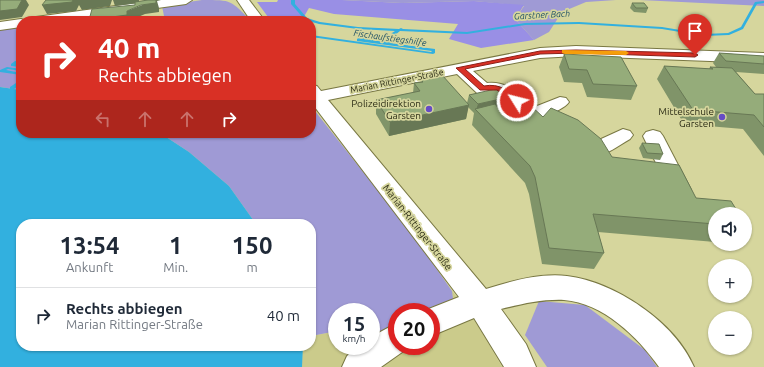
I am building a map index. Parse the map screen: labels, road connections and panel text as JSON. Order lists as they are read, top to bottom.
{
  "streets": {
    "street": ["Marian Rittinger-Straße", "Marian-Rittinger-Straße"]
  },
  "water": ["Garstner Bach", "Fischaufstiegshilfe"],
  "places": ["Polizeidirektion Garsten", "Mittelschule Garsten"],
  "page": {
    "turn": ["40 m", "Rechts abbiegen"],
    "map_buttons": ["+", "−"],
    "eta": [
      "13:54",
      "Ankunft",
      "1",
      "Min.",
      "150",
      "m"
    ],
    "list": [
      {
        "name": "Rechts abbiegen",
        "note": "Marian Rittinger-Straße",
        "value": "40 m"
      }
    ],
    "speed": "15 km/h",
    "limit": "20"
  }
}
